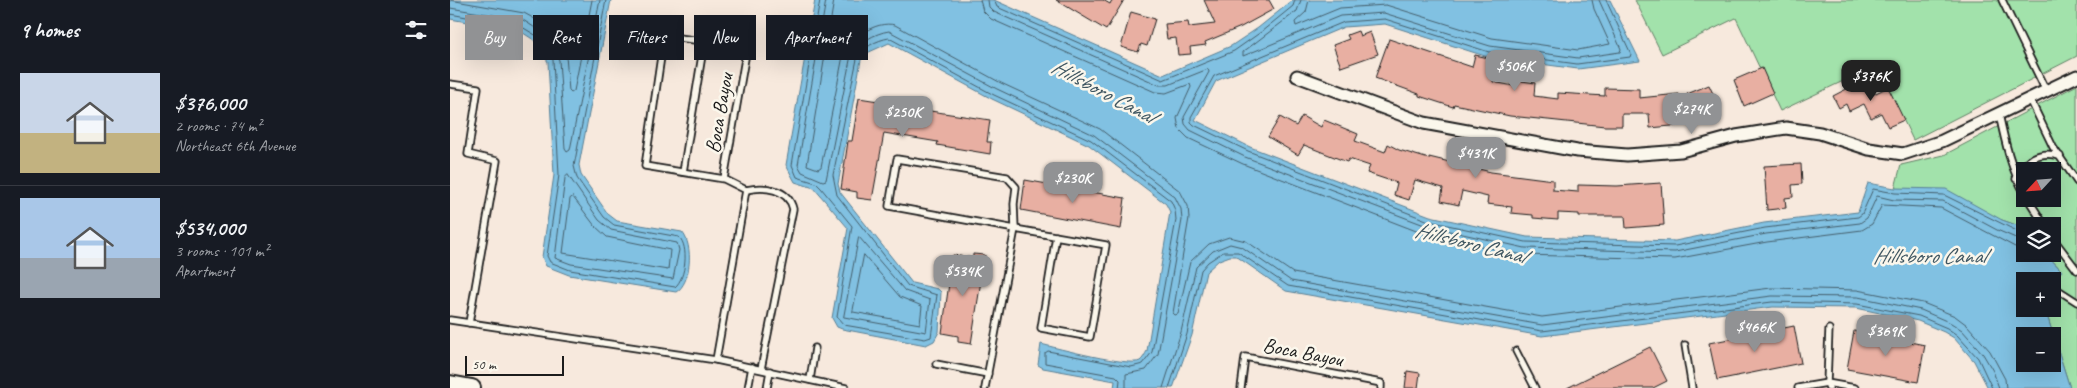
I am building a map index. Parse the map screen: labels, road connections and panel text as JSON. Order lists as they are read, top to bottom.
{
  "streets": {
    "lane": ["Boca Bayou"]
  },
  "water": ["Hillsboro Canal"],
  "scale_bar": "50 m",
  "north": "bottom left",
  "page": {
    "heading": "9 homes",
    "chip": [
      "Buy",
      "Rent",
      "Filters",
      "New",
      "Apartment"
    ],
    "price": [
      "$506K",
      "$376K",
      "$274K",
      "$250K",
      "$431K",
      "$230K",
      "$534K",
      "$466K",
      "$369K"
    ],
    "list": [
      {
        "name": "$376,000",
        "note": "2 rooms · 74 m² · Northeast 6th Avenue"
      },
      {
        "name": "$534,000",
        "note": "3 rooms · 101 m² · Apartment"
      }
    ],
    "map_buttons": ["+", "−"],
    "scale": "50 m"
  }
}
